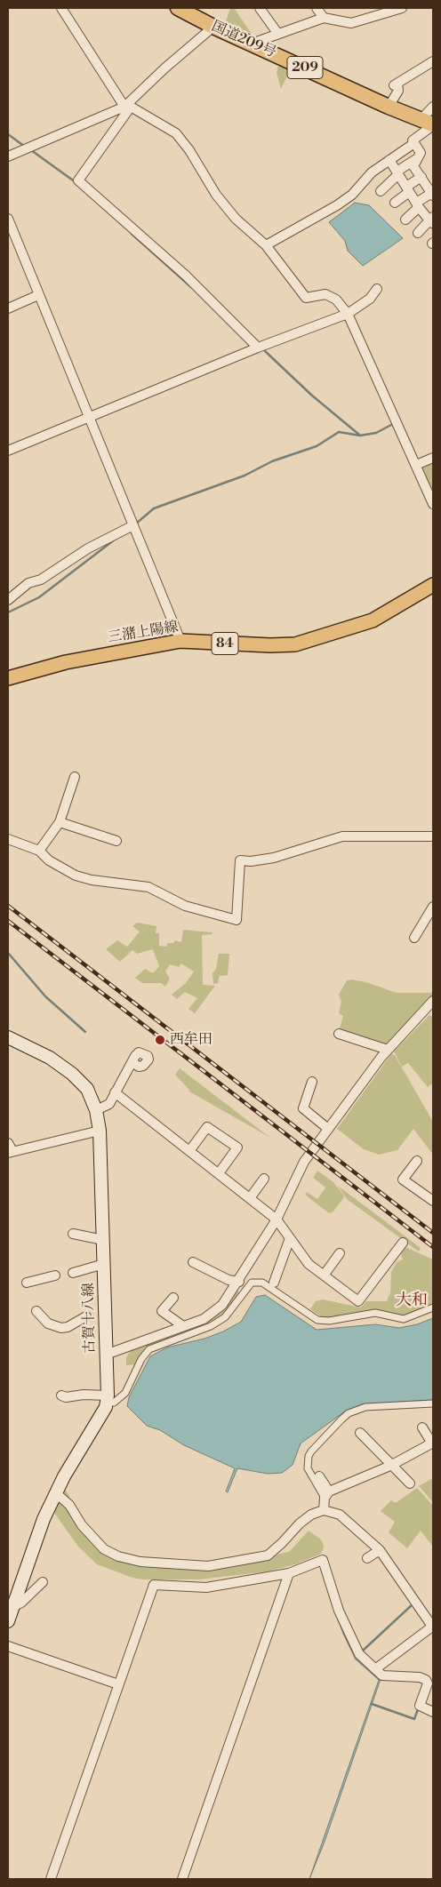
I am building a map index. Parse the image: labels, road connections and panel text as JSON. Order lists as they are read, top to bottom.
{
  "streets": {
    "highway": ["国道209号", "209"],
    "main road": ["三潴上陽線", "84", "古賀十八線"]
  },
  "districts": ["大和"],
  "places": ["西牟田"]
}
